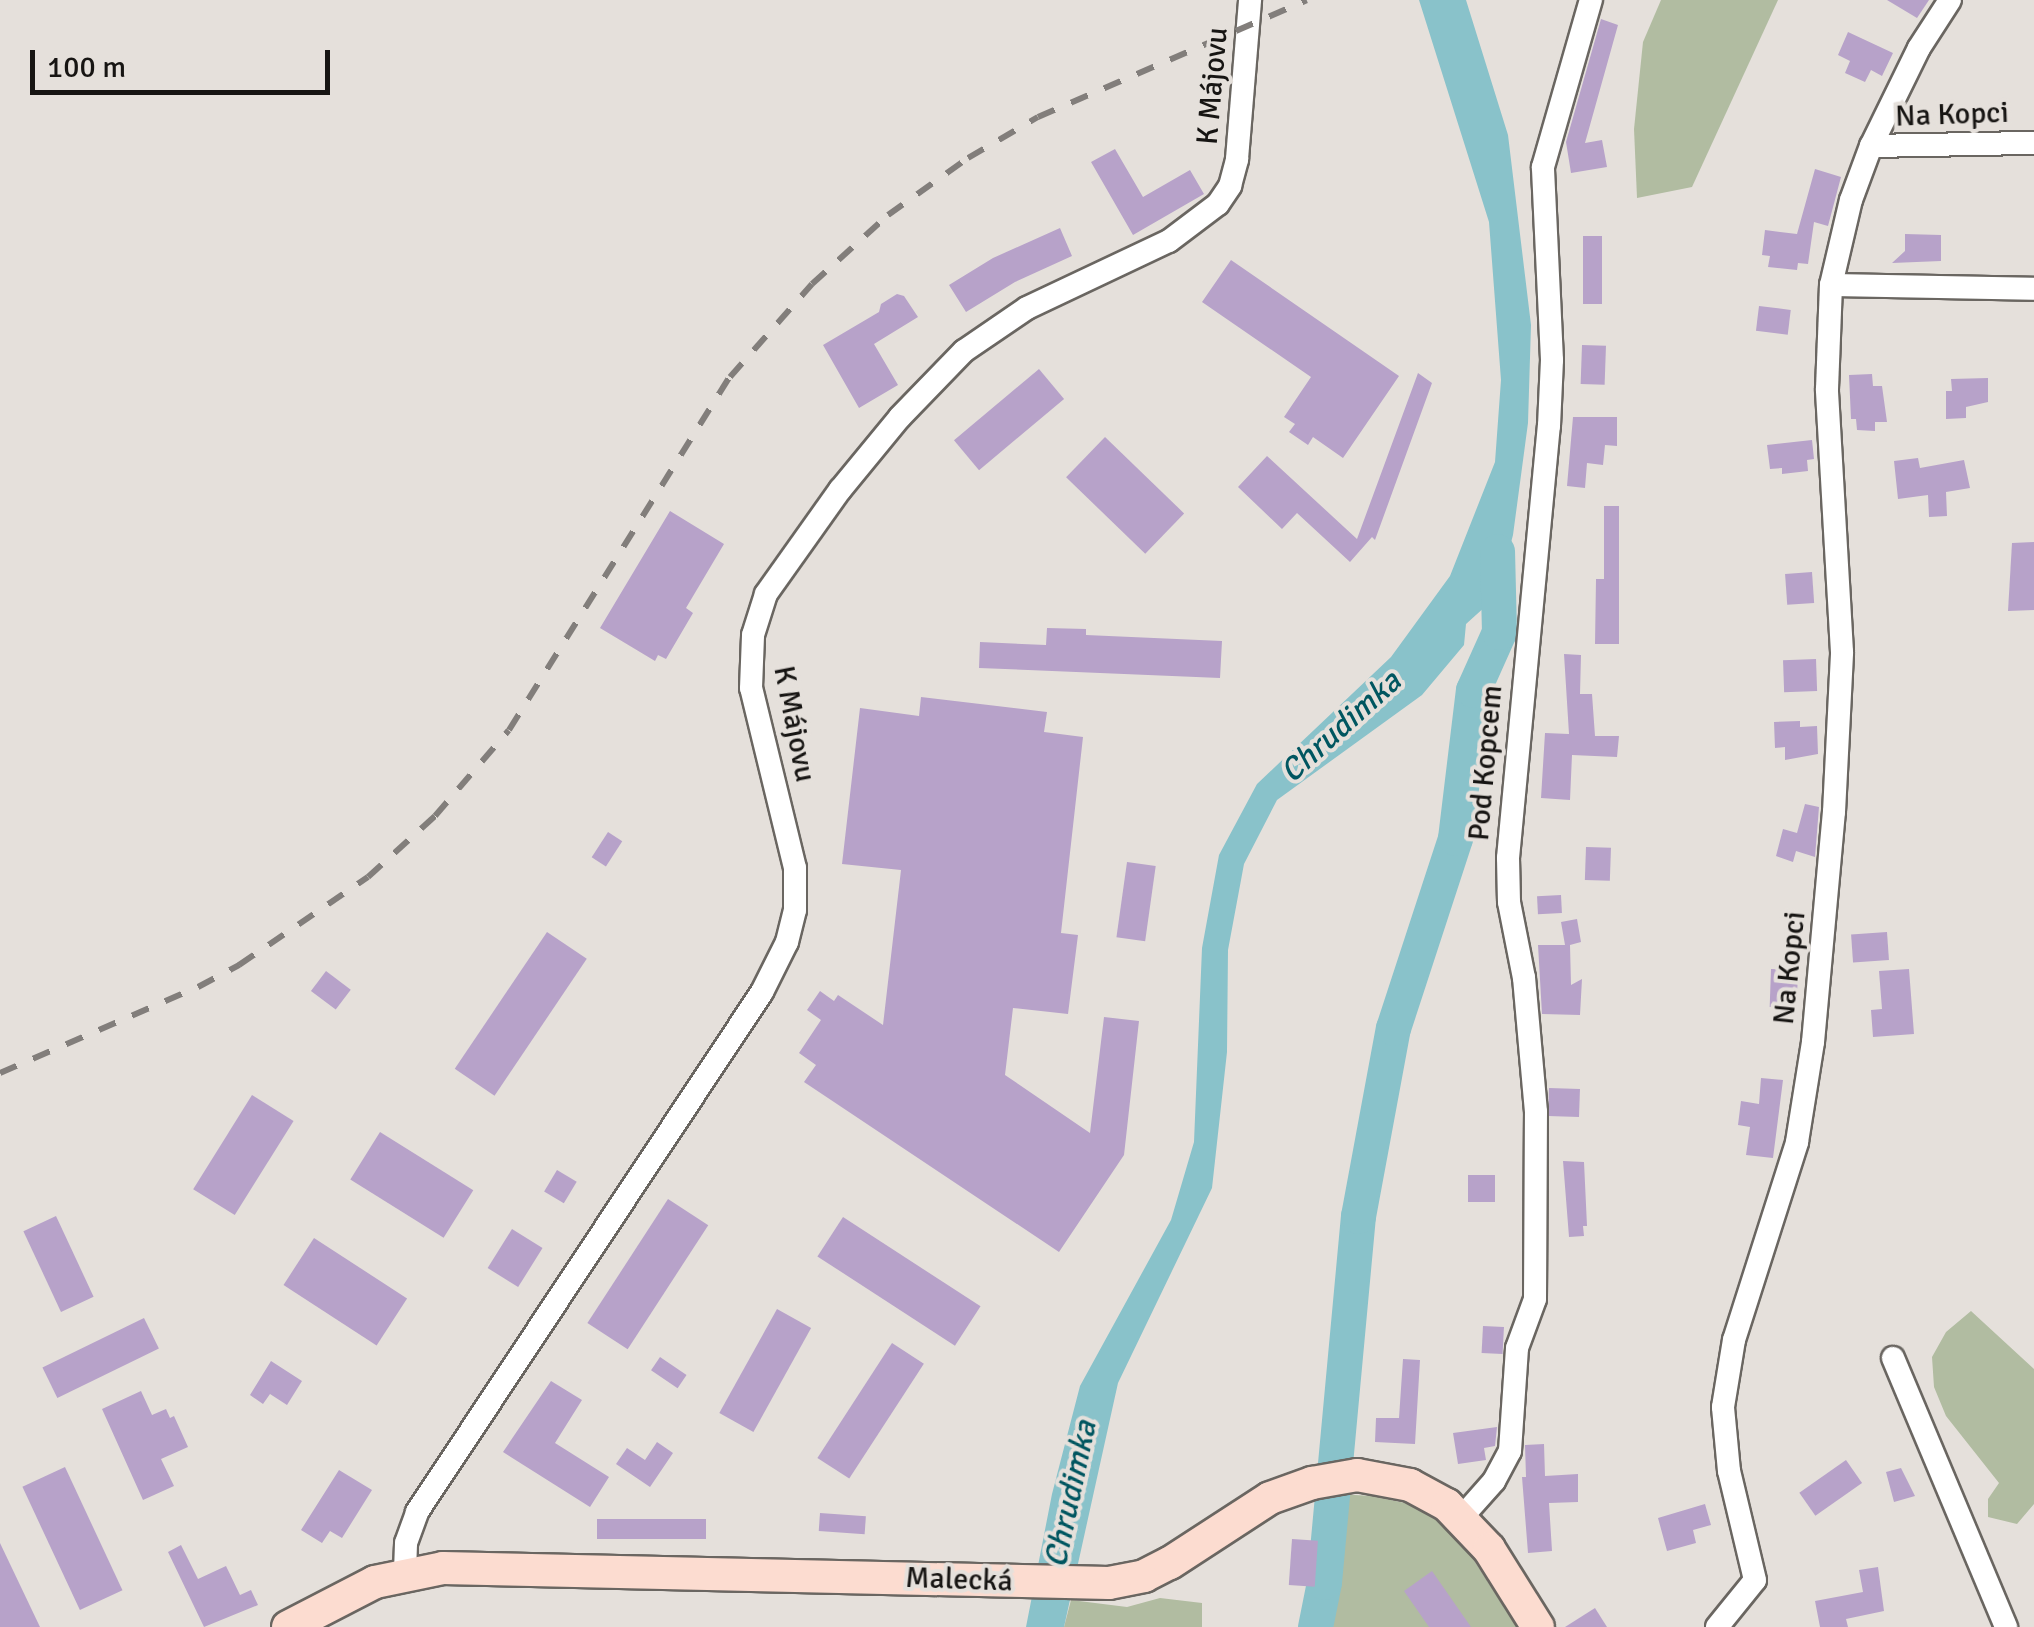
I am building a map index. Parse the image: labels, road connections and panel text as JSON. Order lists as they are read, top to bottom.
{
  "streets": {
    "street": [
      "K Májovu",
      "Na Kopci",
      "Pod Kopcem",
      "Malecká"
    ]
  },
  "crossings": [
    ["K Májovu", "Malecká"],
    ["Pod Kopcem", "Malecká"]
  ],
  "water": ["Chrudimka"],
  "scale_bar": "100 m"
}
